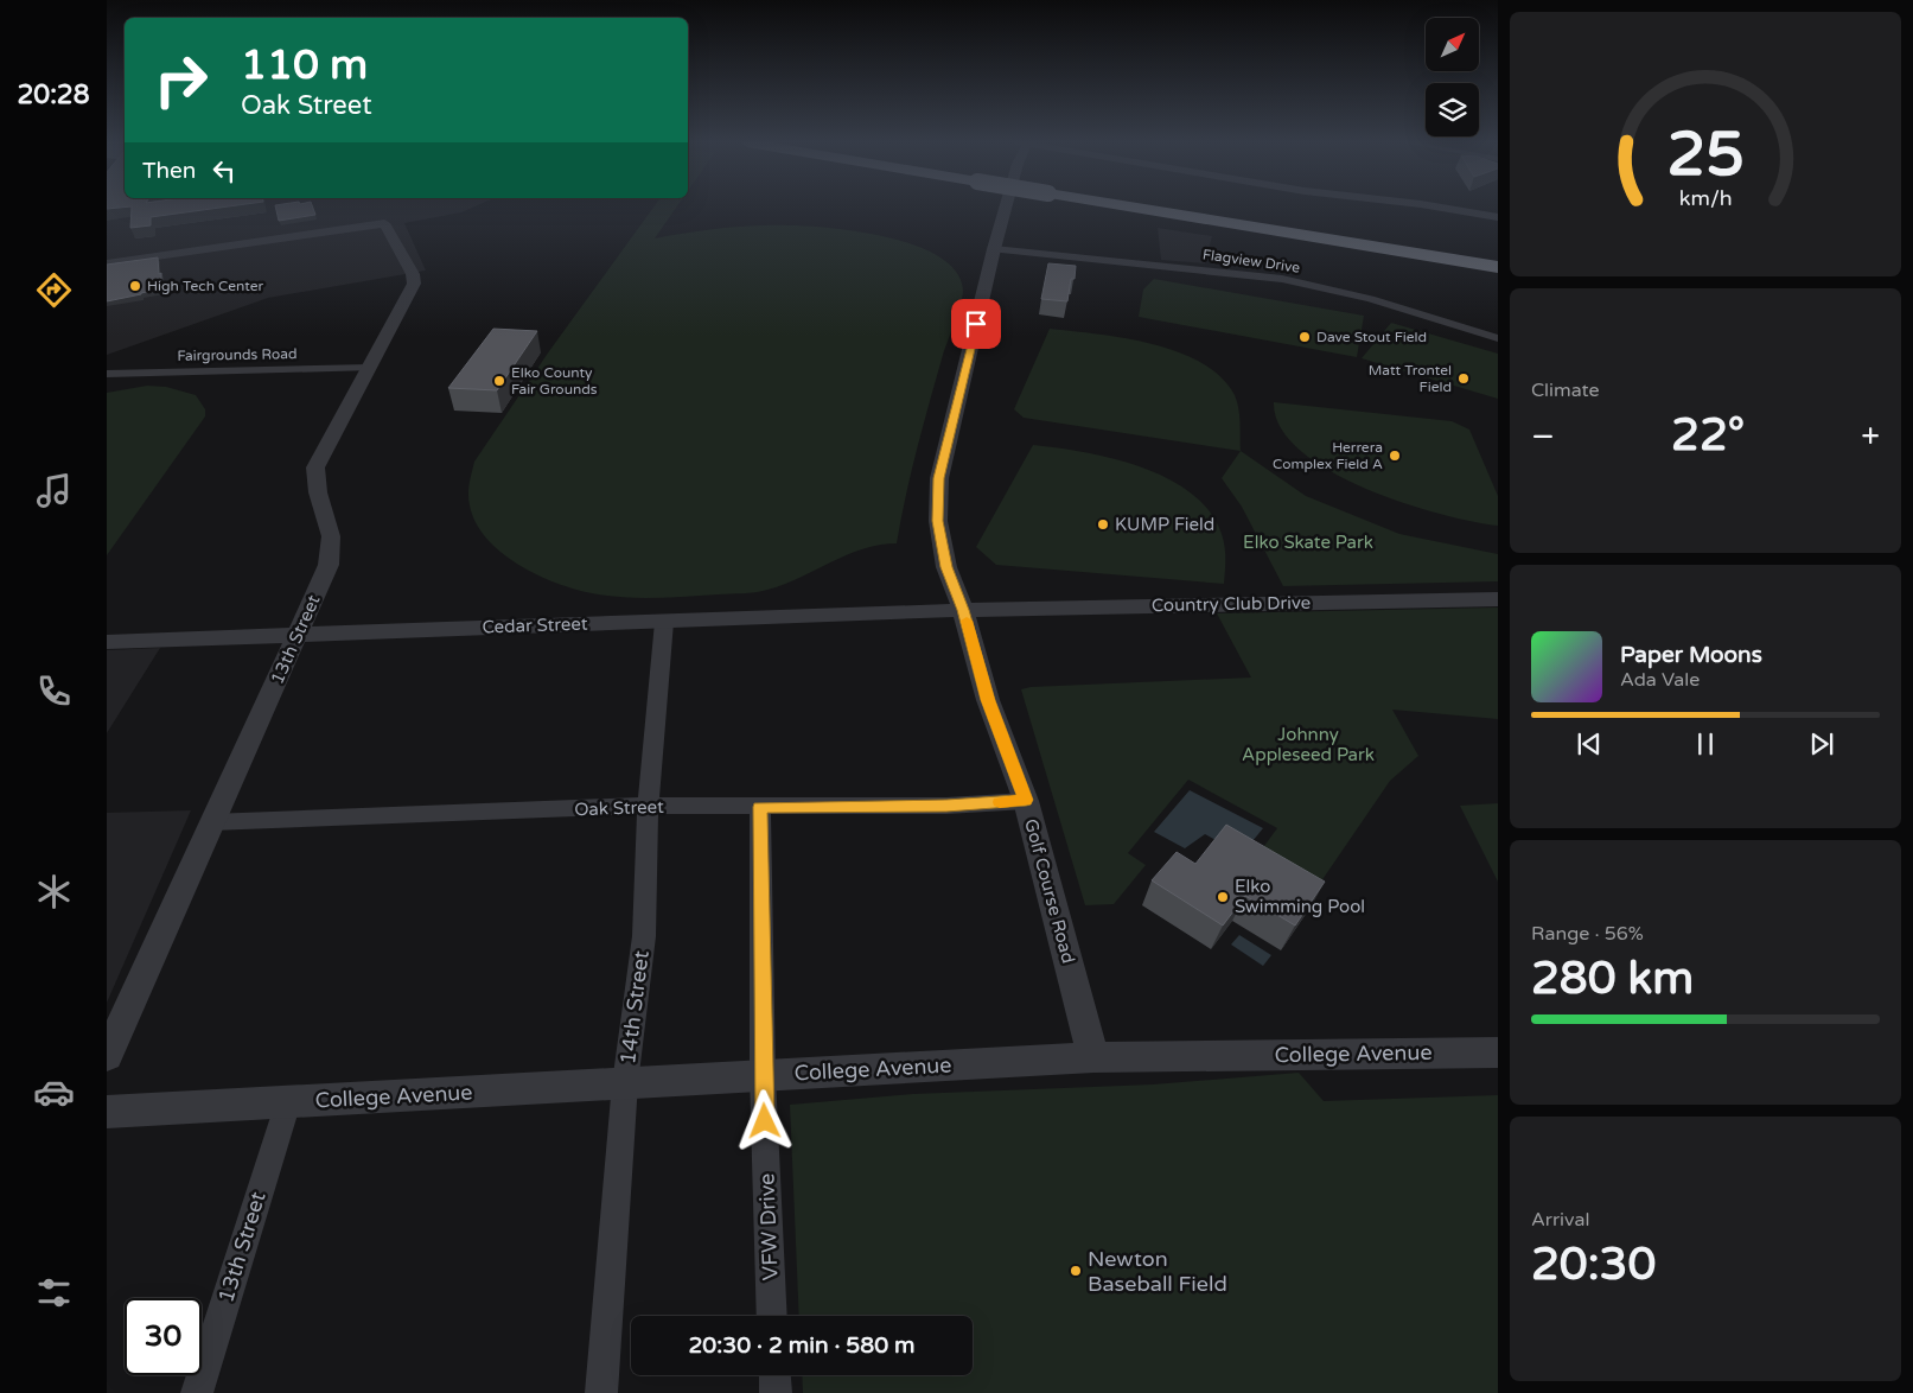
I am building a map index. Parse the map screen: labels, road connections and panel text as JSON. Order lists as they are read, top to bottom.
{
  "streets": {
    "street": [
      "Flagview Drive",
      "Fairgrounds Road",
      "Country Club Drive",
      "Cedar Street",
      "13th Street",
      "Oak Street",
      "Golf Course Road",
      "14th Street",
      "College Avenue",
      "VFW Drive"
    ]
  },
  "crossings": [
    ["Flagview Drive", "Golf Course Road"],
    ["Fairgrounds Road", "13th Street"],
    ["Country Club Drive", "Cedar Street"],
    ["Country Club Drive", "Golf Course Road"],
    ["Cedar Street", "13th Street"],
    ["Cedar Street", "Golf Course Road"],
    ["Cedar Street", "14th Street"],
    ["13th Street", "Oak Street"],
    ["13th Street", "College Avenue"],
    ["Oak Street", "Golf Course Road"],
    ["Oak Street", "14th Street"],
    ["Oak Street", "VFW Drive"],
    ["Golf Course Road", "College Avenue"],
    ["14th Street", "College Avenue"],
    ["College Avenue", "VFW Drive"]
  ],
  "parks": ["Elko Skate Park", "Johnny Appleseed Park"],
  "places": [
    "High Tech Center",
    "Dave Stout Field",
    "Matt Trontel Field",
    "Elko County Fair Grounds",
    "Herrera Complex Field A",
    "KUMP Field",
    "Elko Swimming Pool",
    "Newton Baseball Field"
  ],
  "north": "top right",
  "page": {
    "tabs": "20:28",
    "turn": ["110 m", "Oak Street"],
    "then": "Then",
    "tile": [
      "Climate",
      ["Range · 56%", "280 km"],
      ["Arrival", "20:30"]
    ],
    "heat": ["−", "22°", "+"],
    "song": ["Paper Moons", "Ada Vale"],
    "limit": "30",
    "trip": "20:30 · 2 min · 580 m",
    "gauge": ["25", "km/h"]
  }
}
